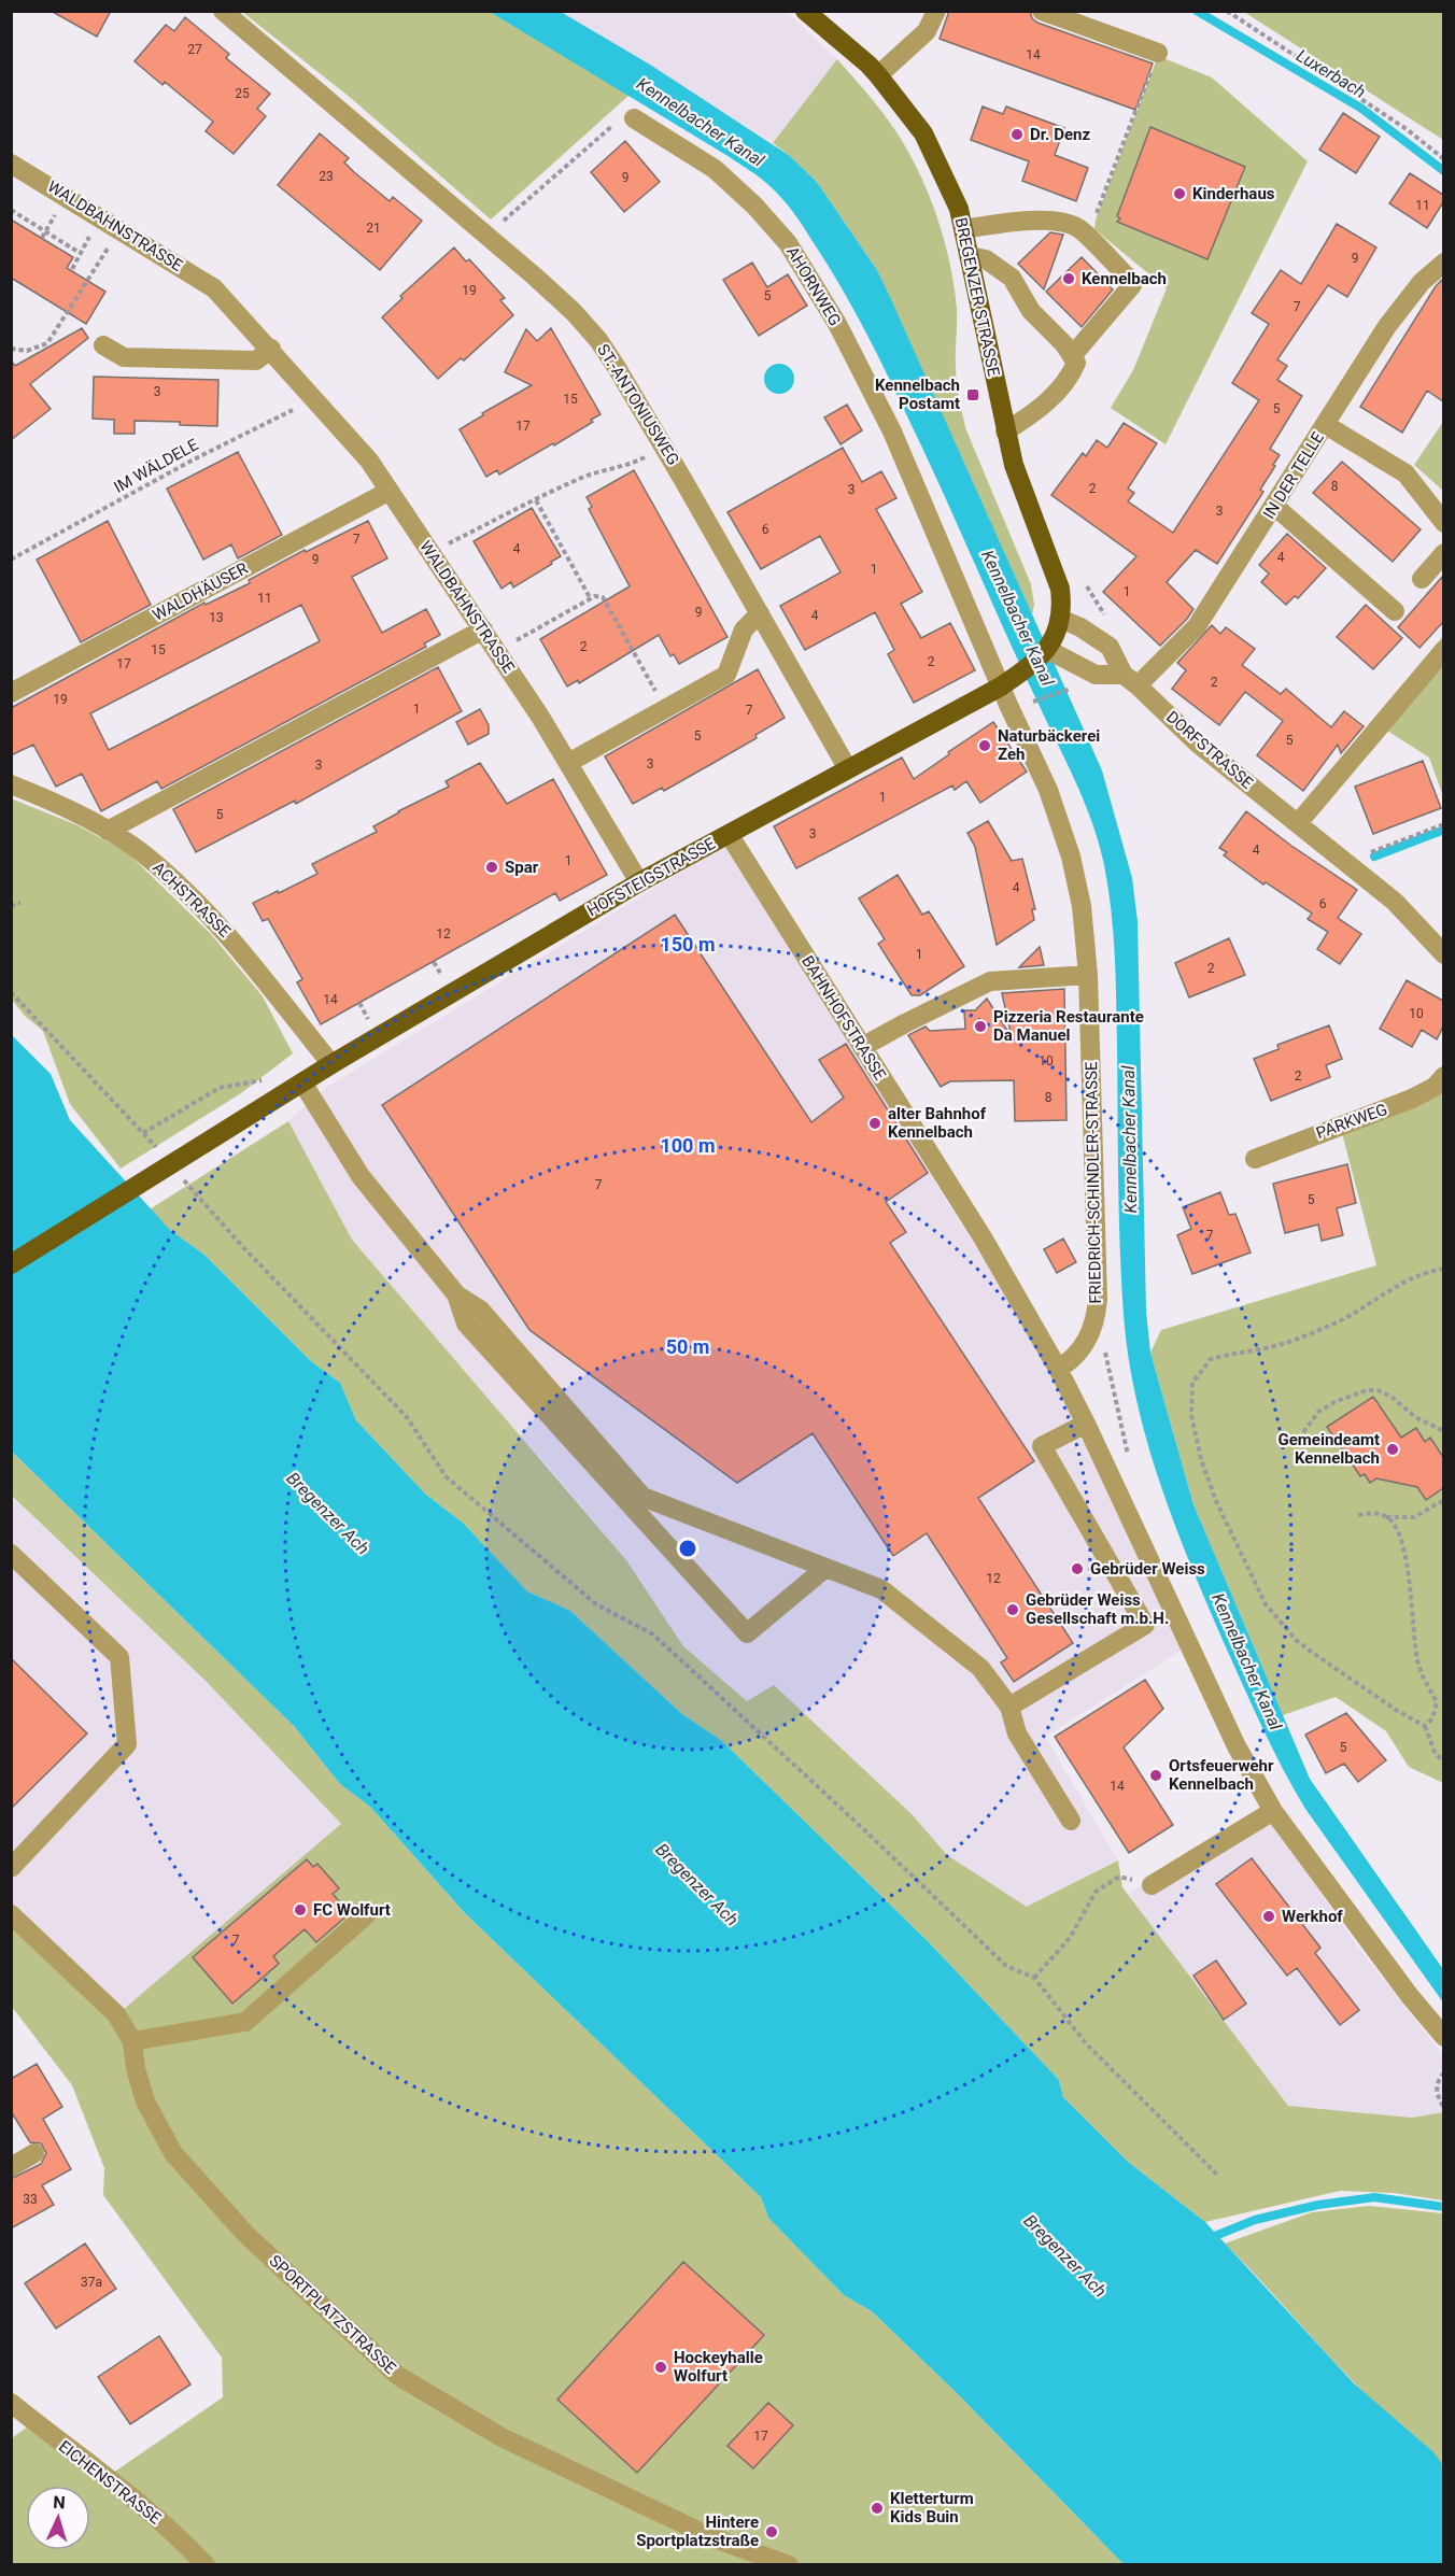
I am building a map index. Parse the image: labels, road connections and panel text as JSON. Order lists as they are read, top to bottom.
{
  "streets": {
    "main road": ["BREGENZER STRASSE", "HOFSTEIGSTRASSE"],
    "street": [
      "WALDBAHNSTRASSE",
      "AHORNWEG",
      "ST.-ANTONIUSWEG",
      "IN DER TELLE",
      "WALDHÄUSER",
      "DORFSTRASSE",
      "ACHSTRASSE",
      "BAHNHOFSTRASSE",
      "PARKWEG",
      "FRIEDRICH-SCHINDLER-STRASSE",
      "SPORTPLATZSTRASSE",
      "EICHENSTRASSE"
    ],
    "path": ["IM WÄLDELE"]
  },
  "crossings": [
    ["WALDBAHNSTRASSE", "IM WÄLDELE"],
    ["WALDBAHNSTRASSE", "WALDHÄUSER"],
    ["WALDBAHNSTRASSE", "HOFSTEIGSTRASSE"],
    ["AHORNWEG", "HOFSTEIGSTRASSE"],
    ["AHORNWEG", "FRIEDRICH-SCHINDLER-STRASSE"],
    ["BREGENZER STRASSE", "DORFSTRASSE"],
    ["BREGENZER STRASSE", "HOFSTEIGSTRASSE"],
    ["ST.-ANTONIUSWEG", "HOFSTEIGSTRASSE"],
    ["IN DER TELLE", "DORFSTRASSE"],
    ["DORFSTRASSE", "HOFSTEIGSTRASSE"],
    ["HOFSTEIGSTRASSE", "ACHSTRASSE"],
    ["HOFSTEIGSTRASSE", "BAHNHOFSTRASSE"],
    ["HOFSTEIGSTRASSE", "FRIEDRICH-SCHINDLER-STRASSE"],
    ["BAHNHOFSTRASSE", "FRIEDRICH-SCHINDLER-STRASSE"]
  ],
  "water": ["Luxerbach", "Kennelbacher Kanal", "Bregenzer Ach"],
  "places": {
    "other": [
      "Dr. Denz",
      "Kinderhaus",
      "Kennelbach",
      "Naturbäckerei Zeh",
      "Spar",
      "Pizzeria Restaurante Da Manuel",
      "alter Bahnhof Kennelbach",
      "Gemeindeamt Kennelbach",
      "Gebrüder Weiss",
      "Gebrüder Weiss Gesellschaft m.b.H.",
      "Ortsfeuerwehr Kennelbach",
      "FC Wolfurt",
      "Werkhof",
      "Hockeyhalle Wolfurt",
      "Kletterturm Kids Buin",
      "Hintere Sportplatzstraße"
    ],
    "transit": ["Kennelbach Postamt"]
  },
  "house_numbers": [
    "27",
    "14",
    "25",
    "23",
    "9",
    "11",
    "21",
    "9",
    "19",
    "5",
    "7",
    "3",
    "15",
    "5",
    "17",
    "8",
    "2",
    "3",
    "3",
    "6",
    "7",
    "4",
    "4",
    "9",
    "1",
    "1",
    "11",
    "9",
    "4",
    "13",
    "2",
    "15",
    "2",
    "17",
    "2",
    "19",
    "1",
    "7",
    "5",
    "5",
    "3",
    "3",
    "1",
    "5",
    "3",
    "4",
    "1",
    "4",
    "6",
    "12",
    "1",
    "2",
    "14",
    "10",
    "10",
    "2",
    "8",
    "7",
    "5",
    "7",
    "12",
    "5",
    "14",
    "7",
    "33",
    "37a",
    "17"
  ],
  "north": "top",
  "rings": ["150 m", "100 m", "50 m"]
}
